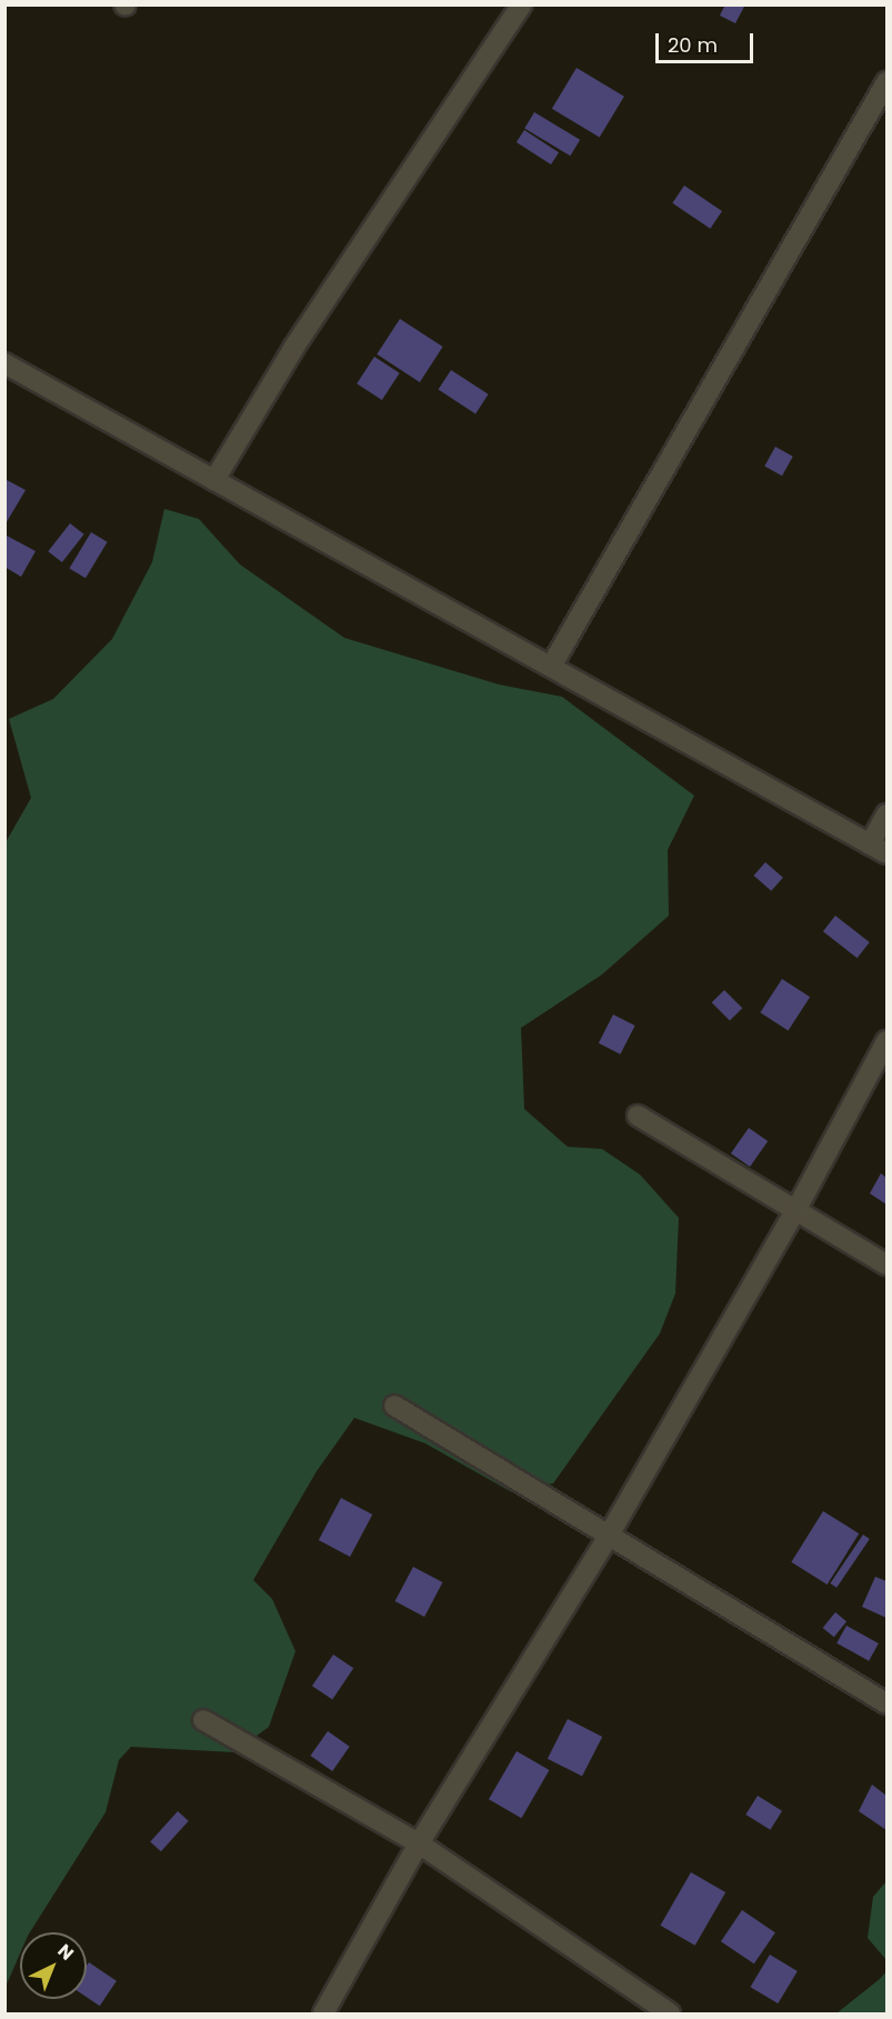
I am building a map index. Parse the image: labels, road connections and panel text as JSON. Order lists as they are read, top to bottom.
{
  "scale_bar": "20 m",
  "north": "top right"
}
